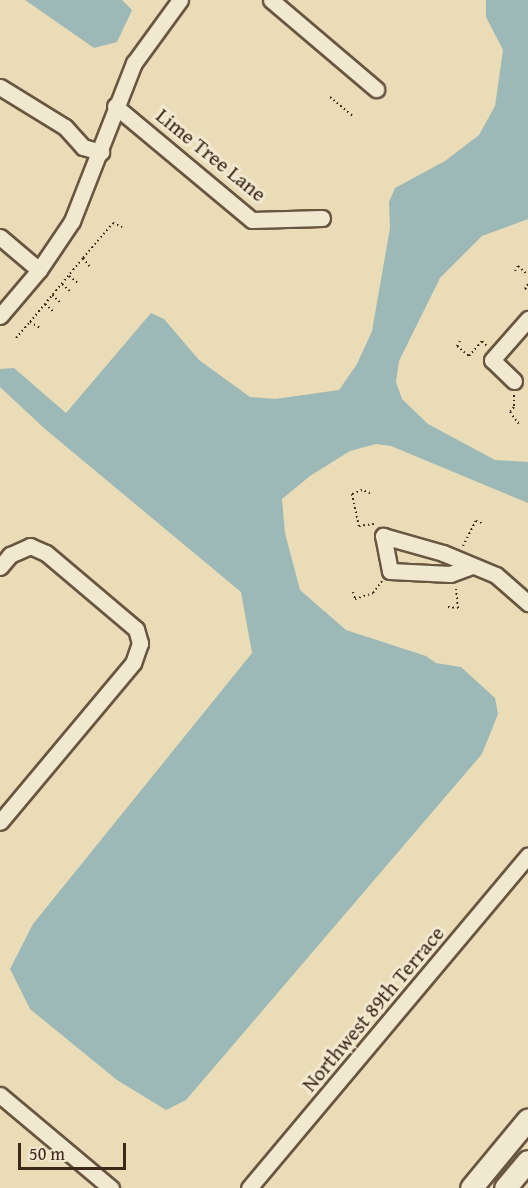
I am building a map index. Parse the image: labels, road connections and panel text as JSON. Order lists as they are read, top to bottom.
{
  "streets": {
    "street": ["Lime Tree Lane", "Northwest 89th Terrace"]
  },
  "scale_bar": "50 m"
}
